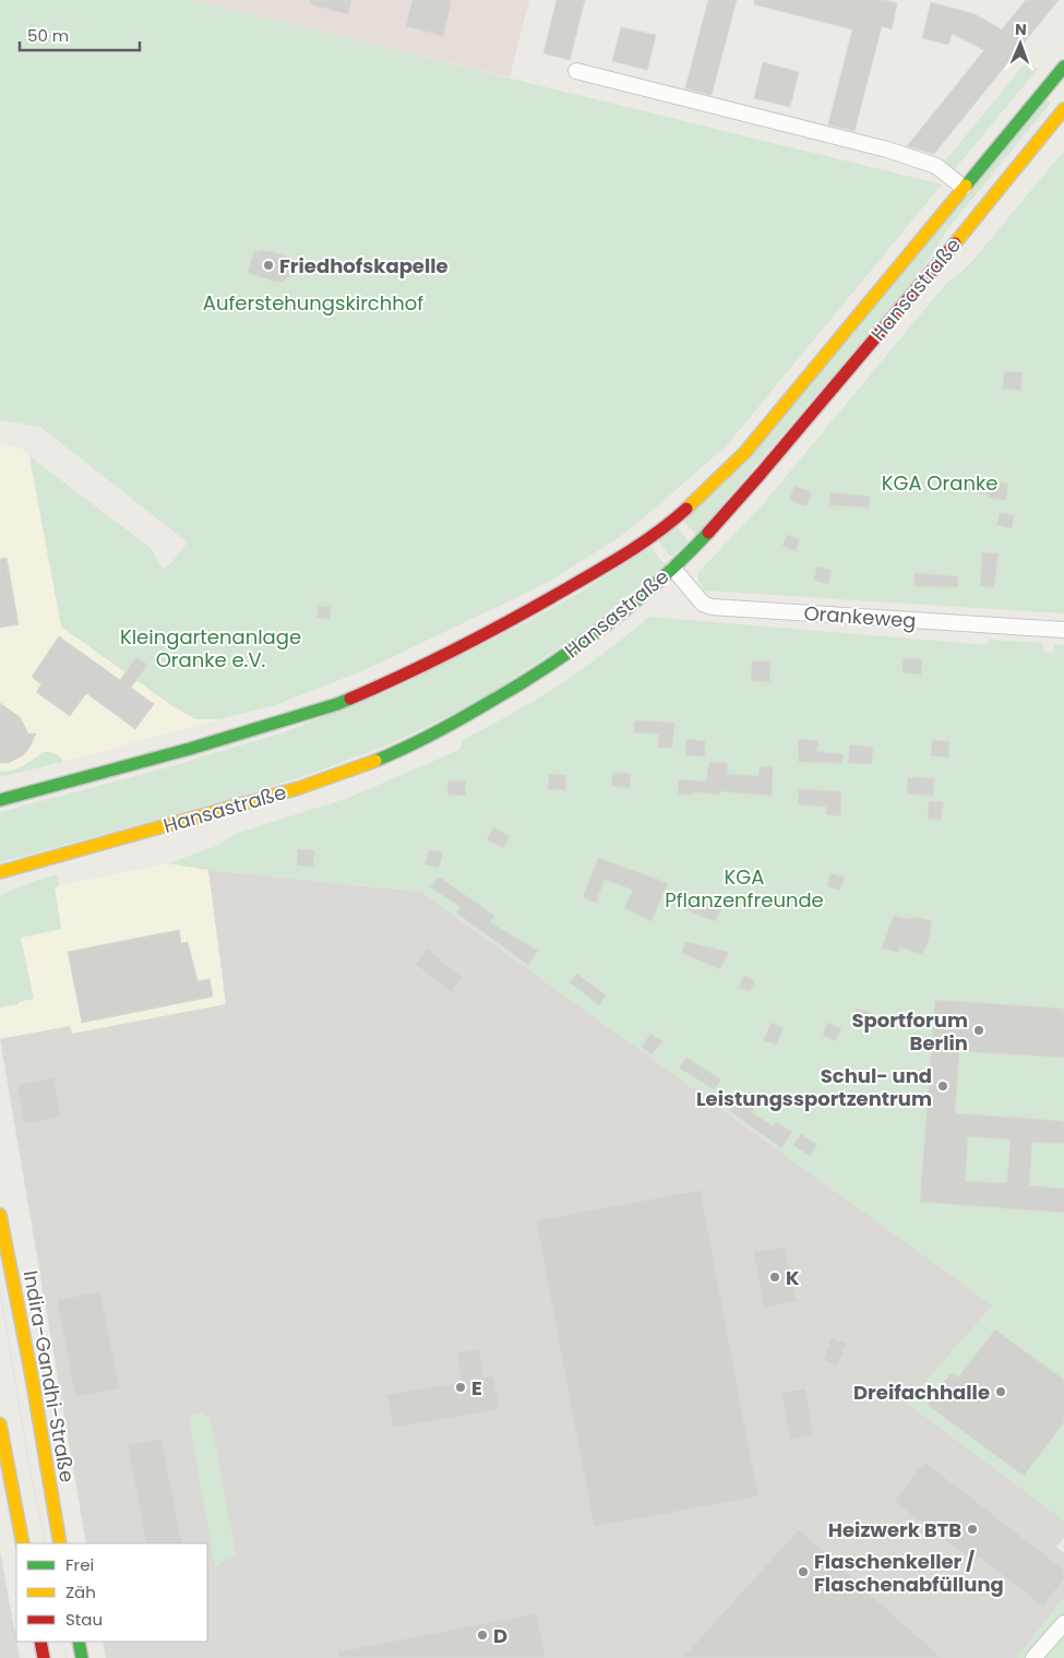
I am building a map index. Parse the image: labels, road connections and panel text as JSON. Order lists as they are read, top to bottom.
{
  "streets": {
    "main road": ["Hansastraße", "Indira-Gandhi-Straße"],
    "street": ["Orankeweg"]
  },
  "crossings": [
    ["Hansastraße", "Orankeweg"]
  ],
  "parks": [
    "Auferstehungskirchhof",
    "KGA Oranke",
    "Kleingartenanlage Oranke e.V.",
    "KGA Pflanzenfreunde"
  ],
  "places": [
    "Friedhofskapelle",
    "Sportforum Berlin",
    "Schul- und Leistungssportzentrum",
    "K",
    "E",
    "Dreifachhalle",
    "Heizwerk BTB",
    "Flaschenkeller / Flaschenabfüllung",
    "D"
  ],
  "legend": ["Frei", "Zäh", "Stau"],
  "scale_bar": "50 m",
  "north": "top"
}
